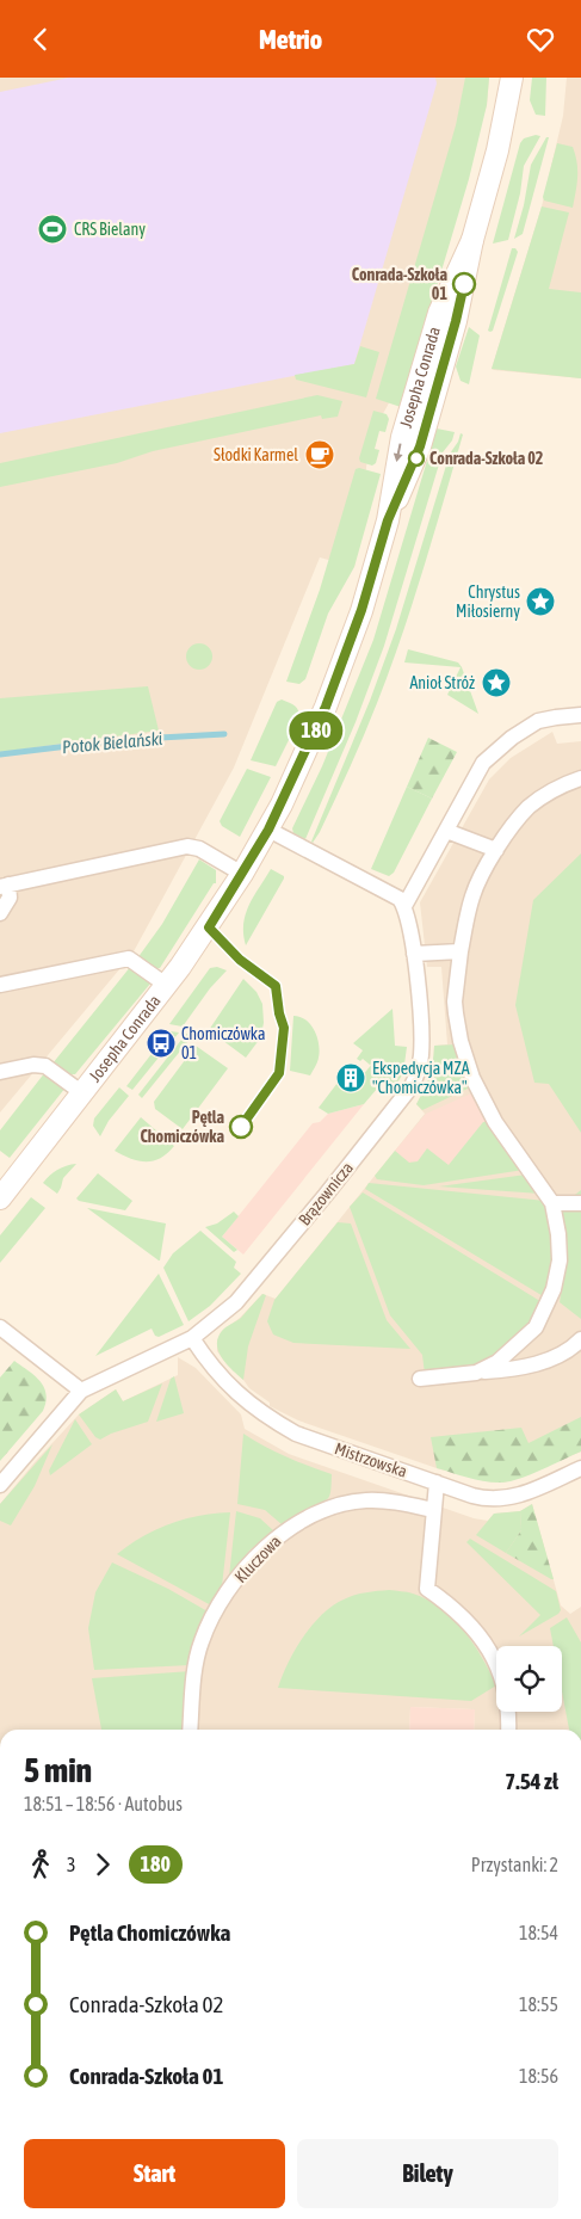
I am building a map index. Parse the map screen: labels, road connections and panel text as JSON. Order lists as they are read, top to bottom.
{
  "streets": {
    "street": [
      "Josepha Conrada",
      "Brązownicza",
      "Mistrzowska",
      "Kluczowa"
    ]
  },
  "crossings": [
    ["Brązownicza", "Mistrzowska"]
  ],
  "water": ["Potok Bielański"],
  "places": {
    "sports": ["CRS Bielany"],
    "other": ["Conrada-Szkoła 01", "Conrada-Szkoła 02", "Pętla Chomiczówka"],
    "cafe": ["Słodki Karmel"],
    "place": ["Chrystus Miłosierny", "Anioł Stróż"],
    "bus stop": ["Chomiczówka 01"],
    "building": ["Ekspedycja MZA \"Chomiczówka\""]
  },
  "lines": ["bus line 180"],
  "page": {
    "header": "Metrio",
    "on_map": "180",
    "heading": ["5 min", "18:51 – 18:56 · Autobus", "7.54 zł"],
    "legs": ["3", "180", "Przystanki: 2"],
    "list": [
      {
        "name": "Pętla Chomiczówka",
        "value": "18:54"
      },
      {
        "name": "Conrada-Szkoła 02",
        "value": "18:55"
      },
      {
        "name": "Conrada-Szkoła 01",
        "value": "18:56"
      }
    ],
    "buttons": ["Start", "Bilety"]
  }
}
